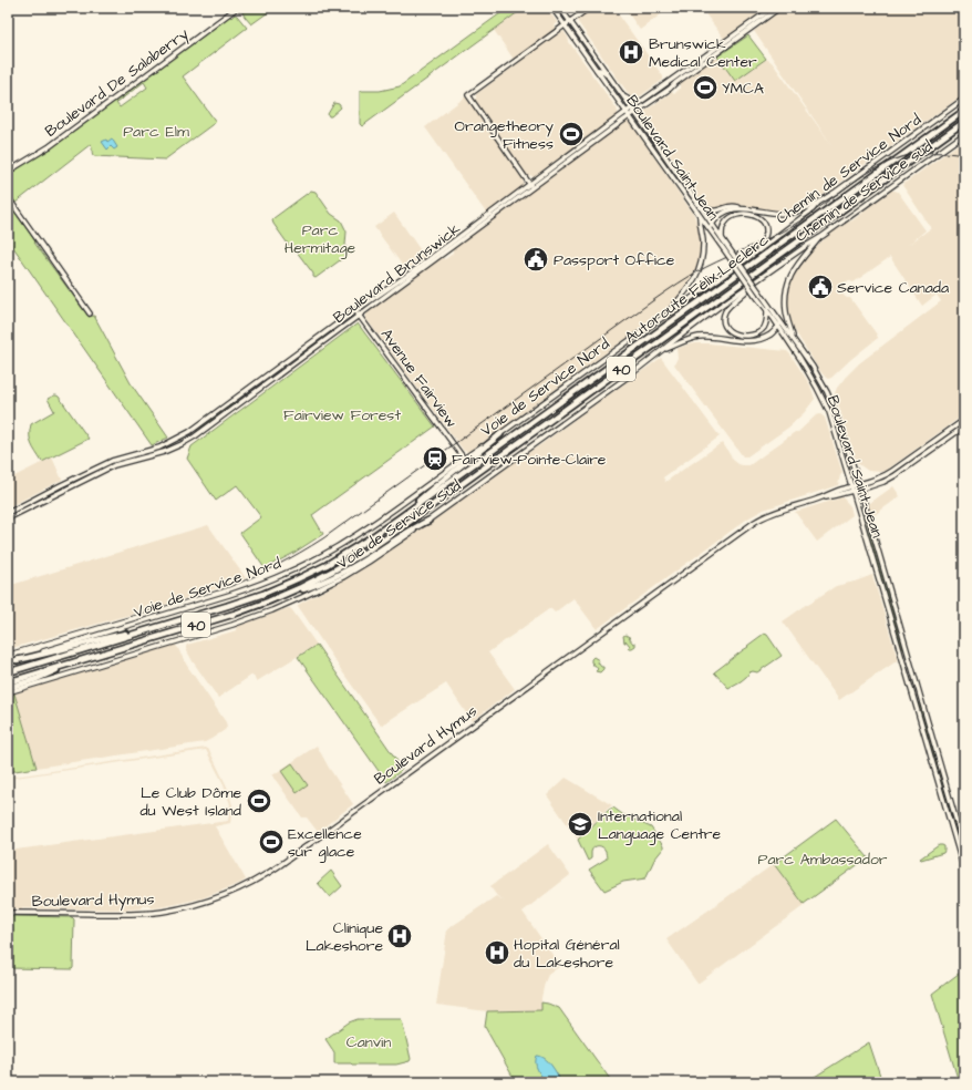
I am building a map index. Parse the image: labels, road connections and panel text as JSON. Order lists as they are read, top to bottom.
{
  "streets": {
    "highway": ["Autoroute Félix-Leclerc", "40"],
    "main road": [
      "Boulevard De Salaberry",
      "Boulevard Saint-Jean",
      "Chemin de Service Nord",
      "Chemin de Service sud",
      "Boulevard Brunswick",
      "Avenue Fairview",
      "Voie de Service Nord",
      "Voie de Service Sud",
      "Boulevard Hymus"
    ]
  },
  "crossings": [
    ["Boulevard Saint-Jean", "Boulevard Brunswick"],
    ["Boulevard Saint-Jean", "Boulevard Hymus"],
    ["Chemin de Service Nord", "Voie de Service Nord"],
    ["Chemin de Service sud", "Voie de Service Sud"],
    ["Boulevard Brunswick", "Avenue Fairview"],
    ["Avenue Fairview", "Voie de Service Nord"]
  ],
  "parks": [
    "Parc Elm",
    "Parc Hermitage",
    "Fairview Forest",
    "Parc Ambassador",
    "Canvin"
  ],
  "places": {
    "hospital": ["Brunswick Medical Center", "Clinique Lakeshore", "Hopital Général du Lakeshore"],
    "sports": [
      "YMCA",
      "Orangetheory Fitness",
      "Le Club Dôme du West Island",
      "Excellence sur glace"
    ],
    "public building": ["Passport Office", "Service Canada"],
    "station": ["Fairview-Pointe-Claire"],
    "school or university": ["International Language Centre"]
  }
}
